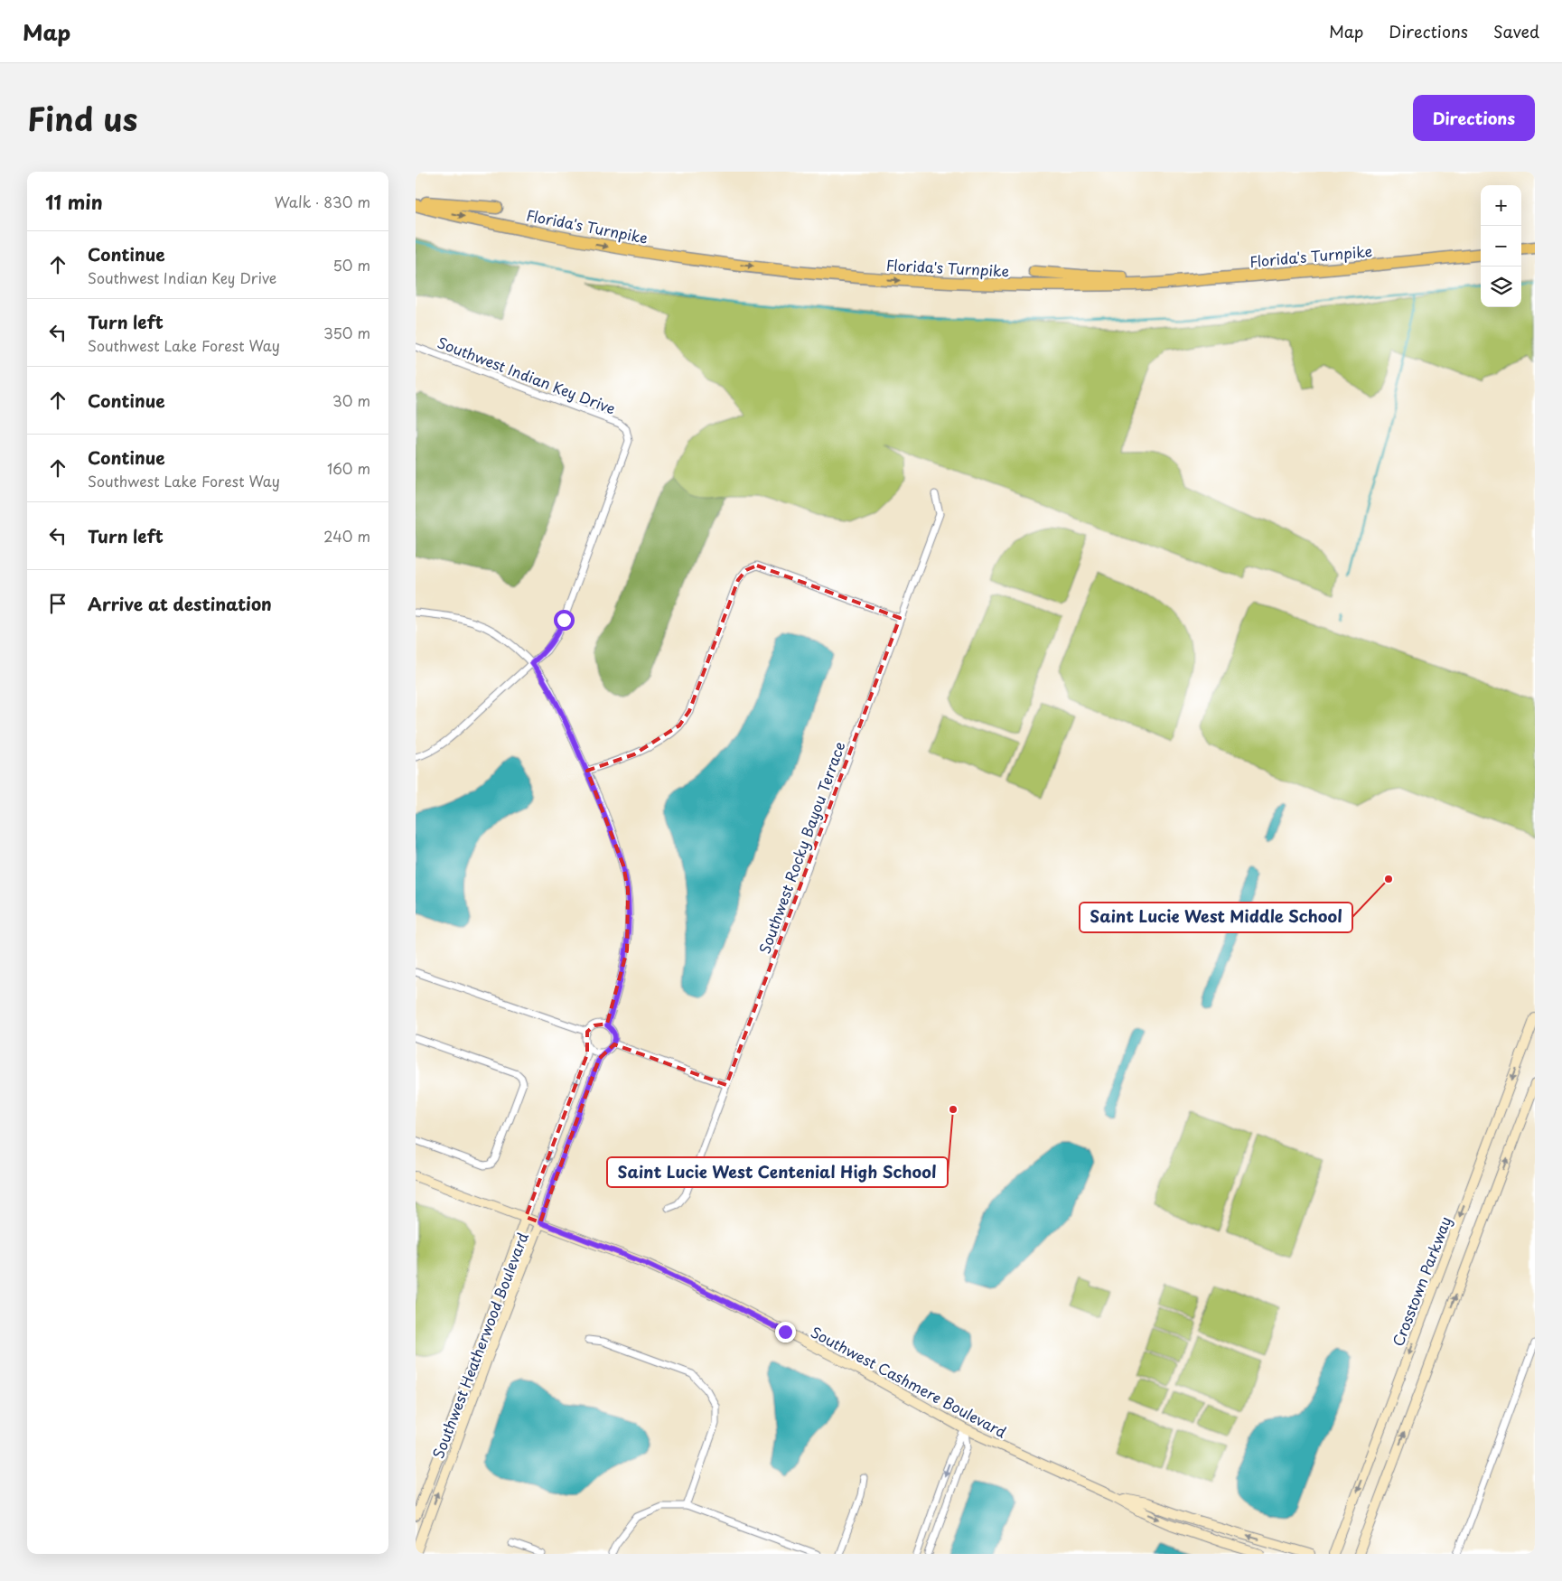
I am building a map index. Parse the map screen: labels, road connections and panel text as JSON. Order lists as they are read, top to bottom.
{
  "streets": {
    "highway": ["Florida's Turnpike"],
    "street": [
      "Southwest Indian Key Drive",
      "Southwest Rocky Bayou Terrace",
      "Crosstown Parkway",
      "Southwest Heatherwood Boulevard",
      "Southwest Cashmere Boulevard"
    ]
  },
  "crossings": [
    ["Southwest Heatherwood Boulevard", "Southwest Cashmere Boulevard"]
  ],
  "one_way": ["Florida's Turnpike"],
  "places": ["Saint Lucie West Middle School", "Saint Lucie West Centenial High School"],
  "page": {
    "header": "Map",
    "nav": ["Map", "Directions", "Saved"],
    "title": "Find us",
    "buttons": "Directions",
    "heading": ["11 min", "Walk · 830 m"],
    "map_buttons": ["+", "−"],
    "list": [
      ["Continue", "Southwest Indian Key Drive", "50 m"],
      ["Turn left", "Southwest Lake Forest Way", "350 m"],
      ["Continue", "30 m"],
      ["Continue", "Southwest Lake Forest Way", "160 m"],
      ["Turn left", "240 m"],
      "Arrive at destination"
    ]
  }
}
